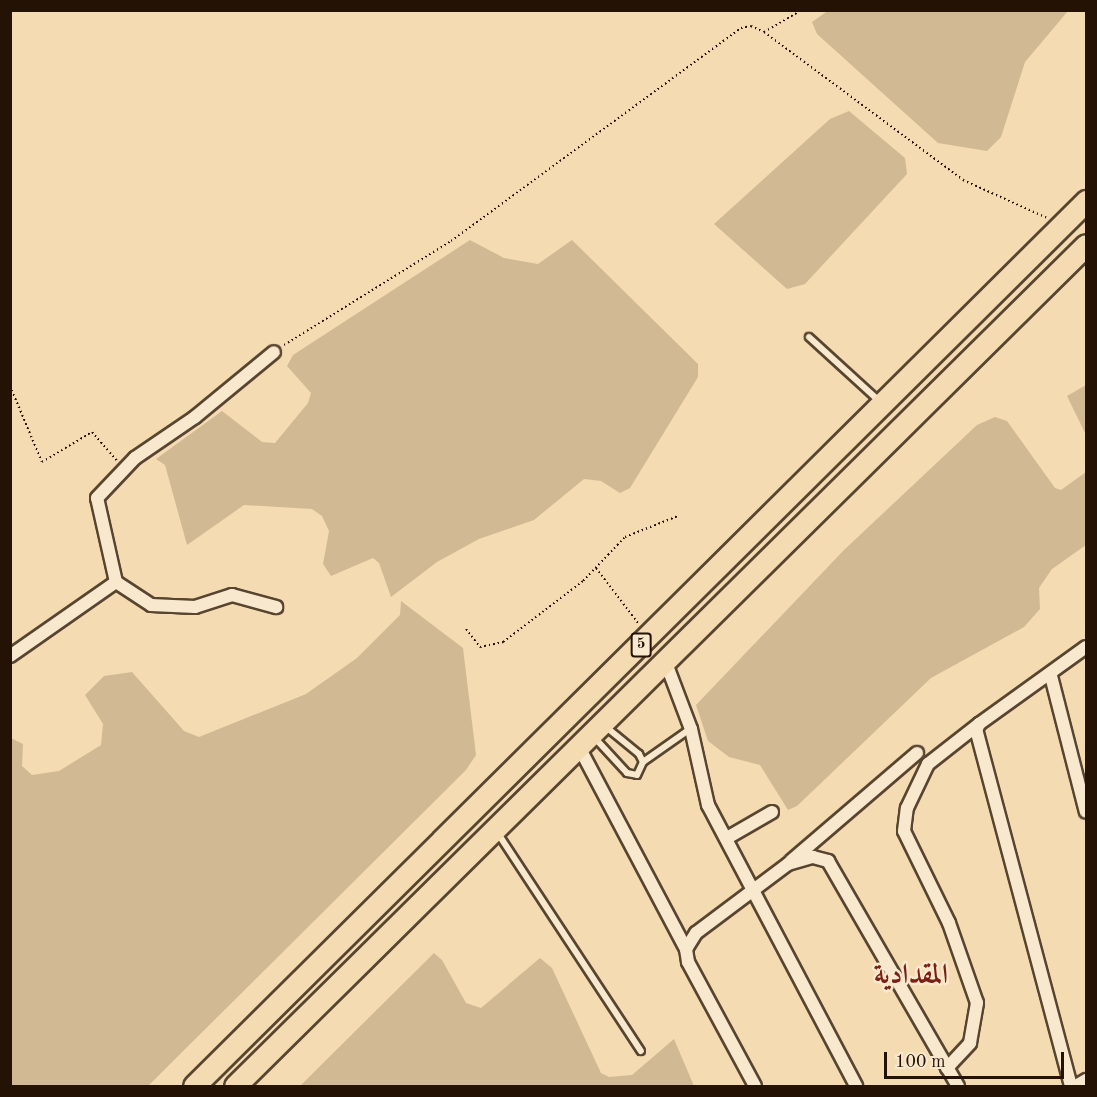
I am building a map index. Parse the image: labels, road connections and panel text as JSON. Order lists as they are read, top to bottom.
{
  "streets": {
    "highway": ["5"]
  },
  "districts": ["المقدادیة"],
  "scale_bar": "100 m"
}
